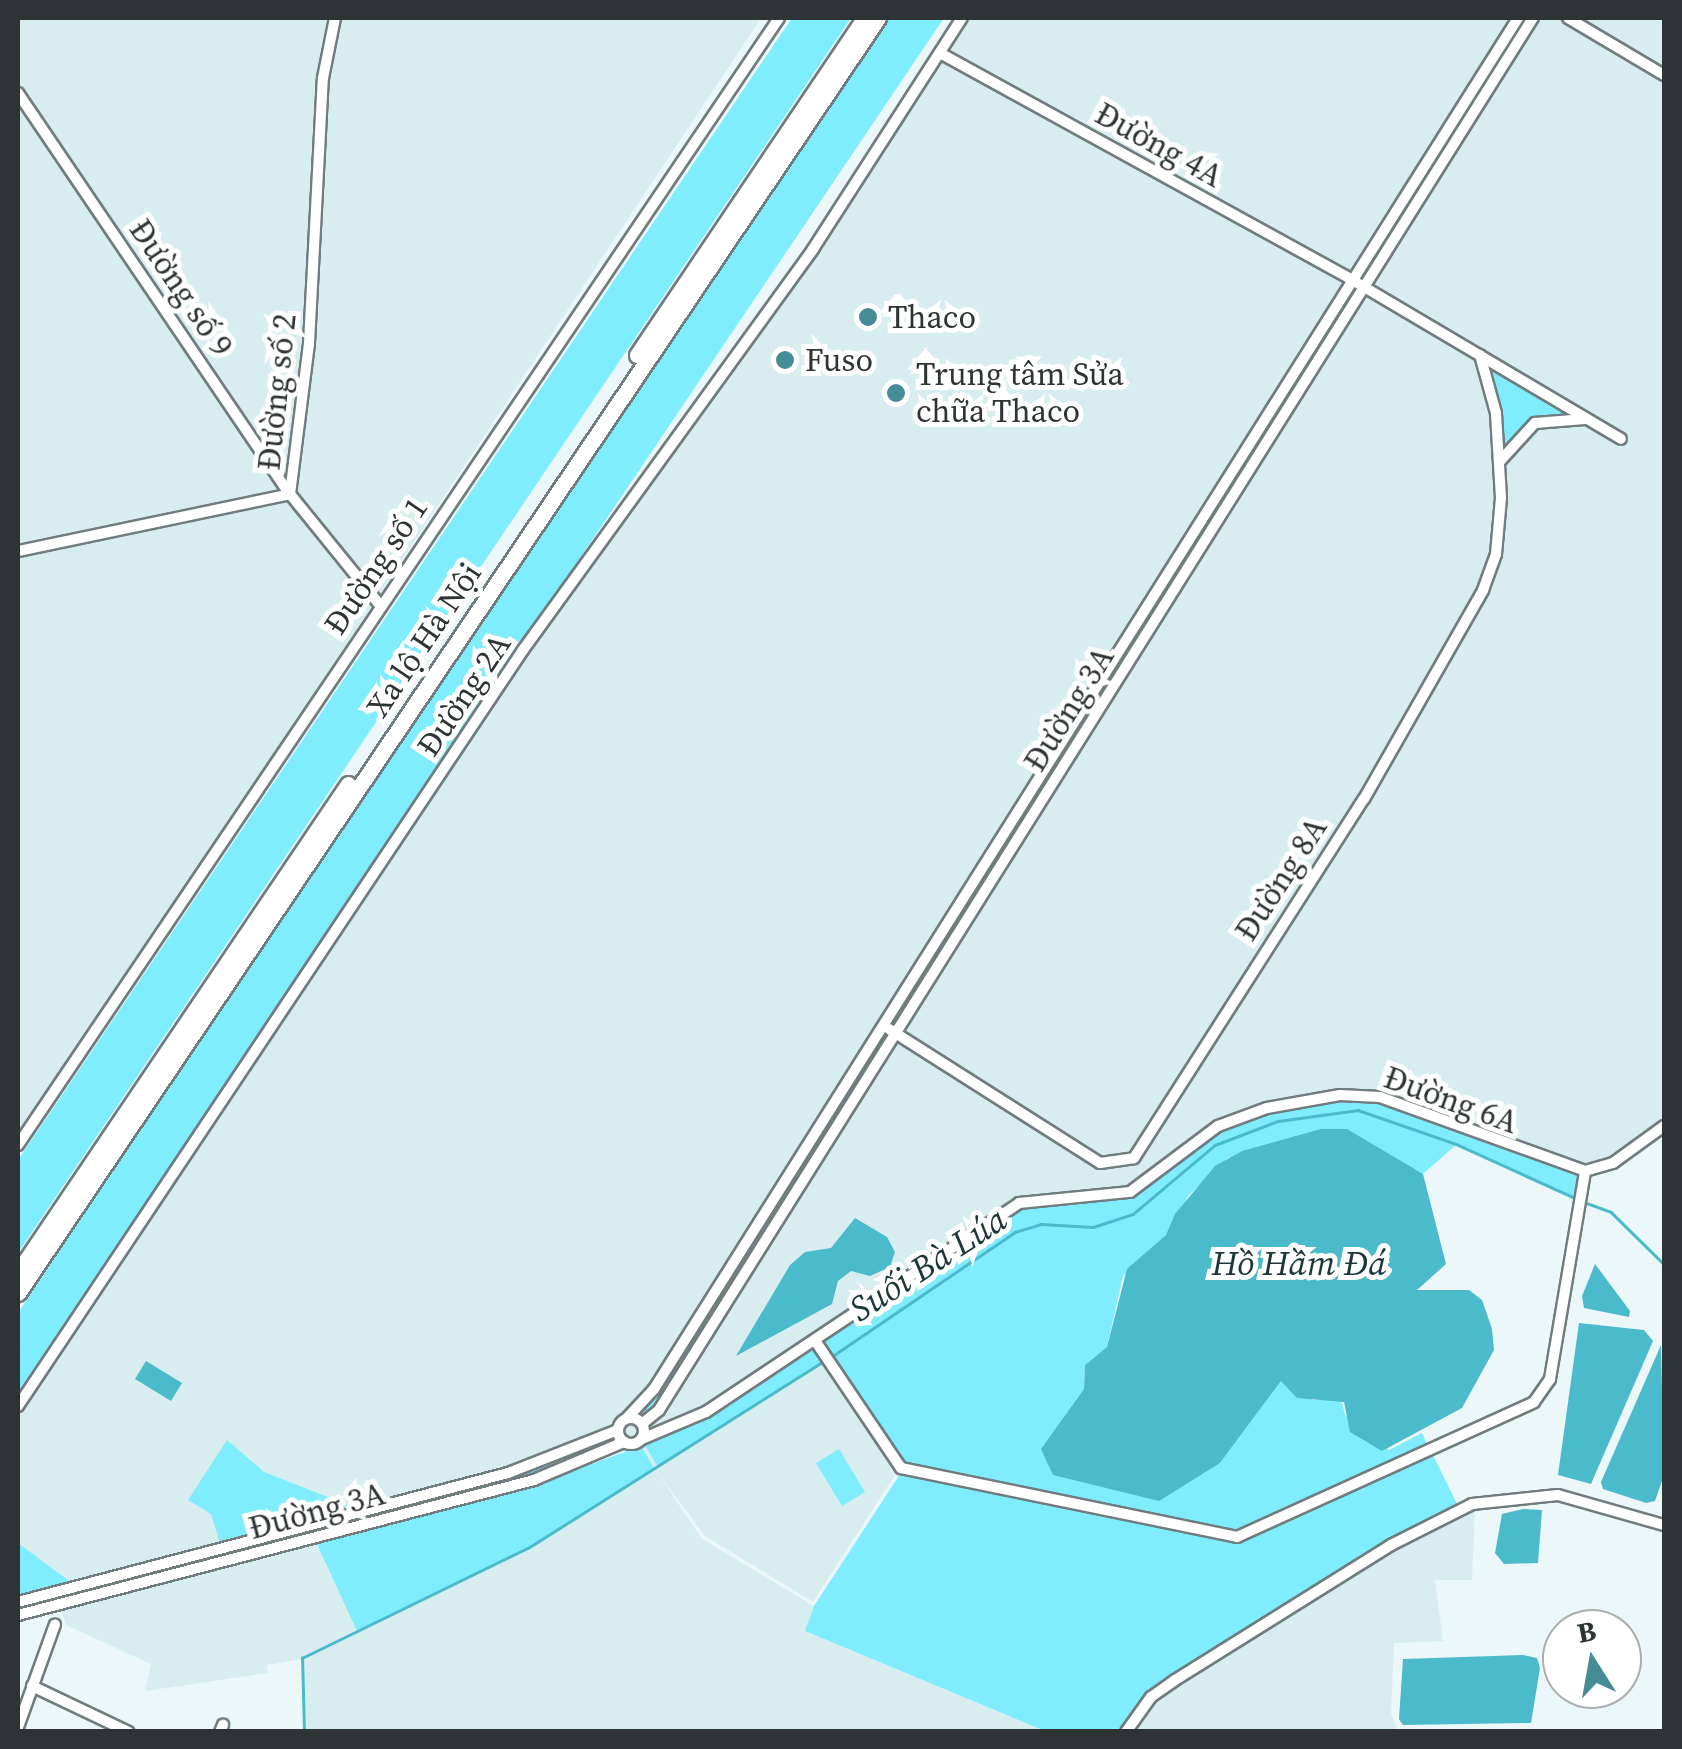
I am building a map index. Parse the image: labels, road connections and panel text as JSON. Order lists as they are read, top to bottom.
{
  "streets": {
    "highway": ["Xa lộ Hà Nội"],
    "street": [
      "Đường 4A",
      "Đường số 9",
      "Đường số 2",
      "Đường số 1",
      "Đường 2A",
      "Đường 3A",
      "Đường 8A",
      "Đường 6A"
    ]
  },
  "crossings": [
    ["Đường 4A", "Đường 2A"],
    ["Đường 4A", "Đường 3A"],
    ["Đường 4A", "Đường 8A"],
    ["Đường số 9", "Đường số 2"],
    ["Đường số 9", "Đường số 1"],
    ["Đường 3A", "Đường 8A"],
    ["Đường 3A", "Đường 6A"]
  ],
  "water": ["Hồ Hầm Đá", "Suối Bà Lúa"],
  "places": ["Thaco", "Fuso", "Trung tâm Sửa chữa Thaco"],
  "north": "top"
}
